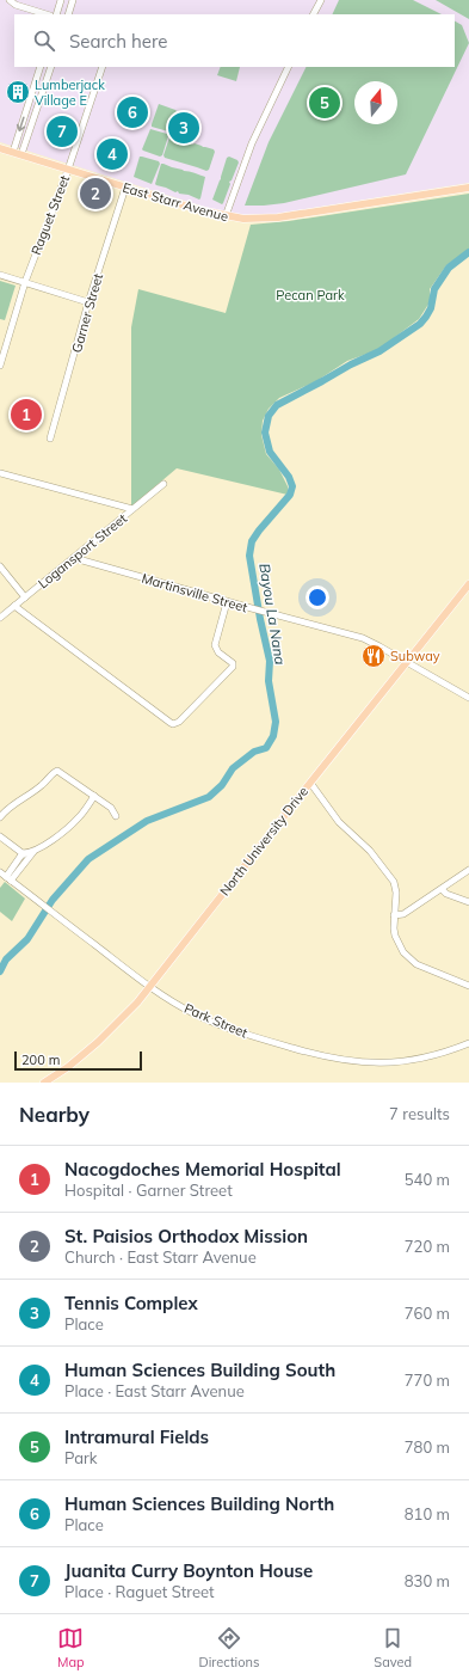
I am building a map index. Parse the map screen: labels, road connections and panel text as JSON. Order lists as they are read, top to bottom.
{
  "streets": {
    "main road": ["East Starr Avenue", "North University Drive"],
    "street": [
      "Raguet Street",
      "Garner Street",
      "Logansport Street",
      "Martinsville Street",
      "Park Street"
    ]
  },
  "crossings": [
    ["East Starr Avenue", "Raguet Street"],
    ["East Starr Avenue", "Garner Street"],
    ["Logansport Street", "Martinsville Street"],
    ["Martinsville Street", "North University Drive"],
    ["North University Drive", "Park Street"]
  ],
  "water": ["Bayou La Nana"],
  "parks": ["Pecan Park"],
  "places": {
    "building": ["Lumberjack Village E"],
    "restaurant": ["Subway"]
  },
  "scale_bar": "200 m",
  "north": "top",
  "page": {
    "search": "Search here",
    "pins": [
      "5",
      "6",
      "3",
      "7",
      "4",
      "2",
      "1"
    ],
    "scale": "200 m",
    "heading": ["Nearby", "7 results"],
    "list": [
      {
        "mark": "1",
        "name": "Nacogdoches Memorial Hospital",
        "note": "Hospital · Garner Street",
        "value": "540 m"
      },
      {
        "mark": "2",
        "name": "St. Paisios Orthodox Mission",
        "note": "Church · East Starr Avenue",
        "value": "720 m"
      },
      {
        "mark": "3",
        "name": "Tennis Complex",
        "note": "Place",
        "value": "760 m"
      },
      {
        "mark": "4",
        "name": "Human Sciences Building South",
        "note": "Place · East Starr Avenue",
        "value": "770 m"
      },
      {
        "mark": "5",
        "name": "Intramural Fields",
        "note": "Park",
        "value": "780 m"
      },
      {
        "mark": "6",
        "name": "Human Sciences Building North",
        "note": "Place",
        "value": "810 m"
      },
      {
        "mark": "7",
        "name": "Juanita Curry Boynton House",
        "note": "Place · Raguet Street",
        "value": "830 m"
      }
    ],
    "nav": ["Map", "Directions", "Saved"]
  }
}
